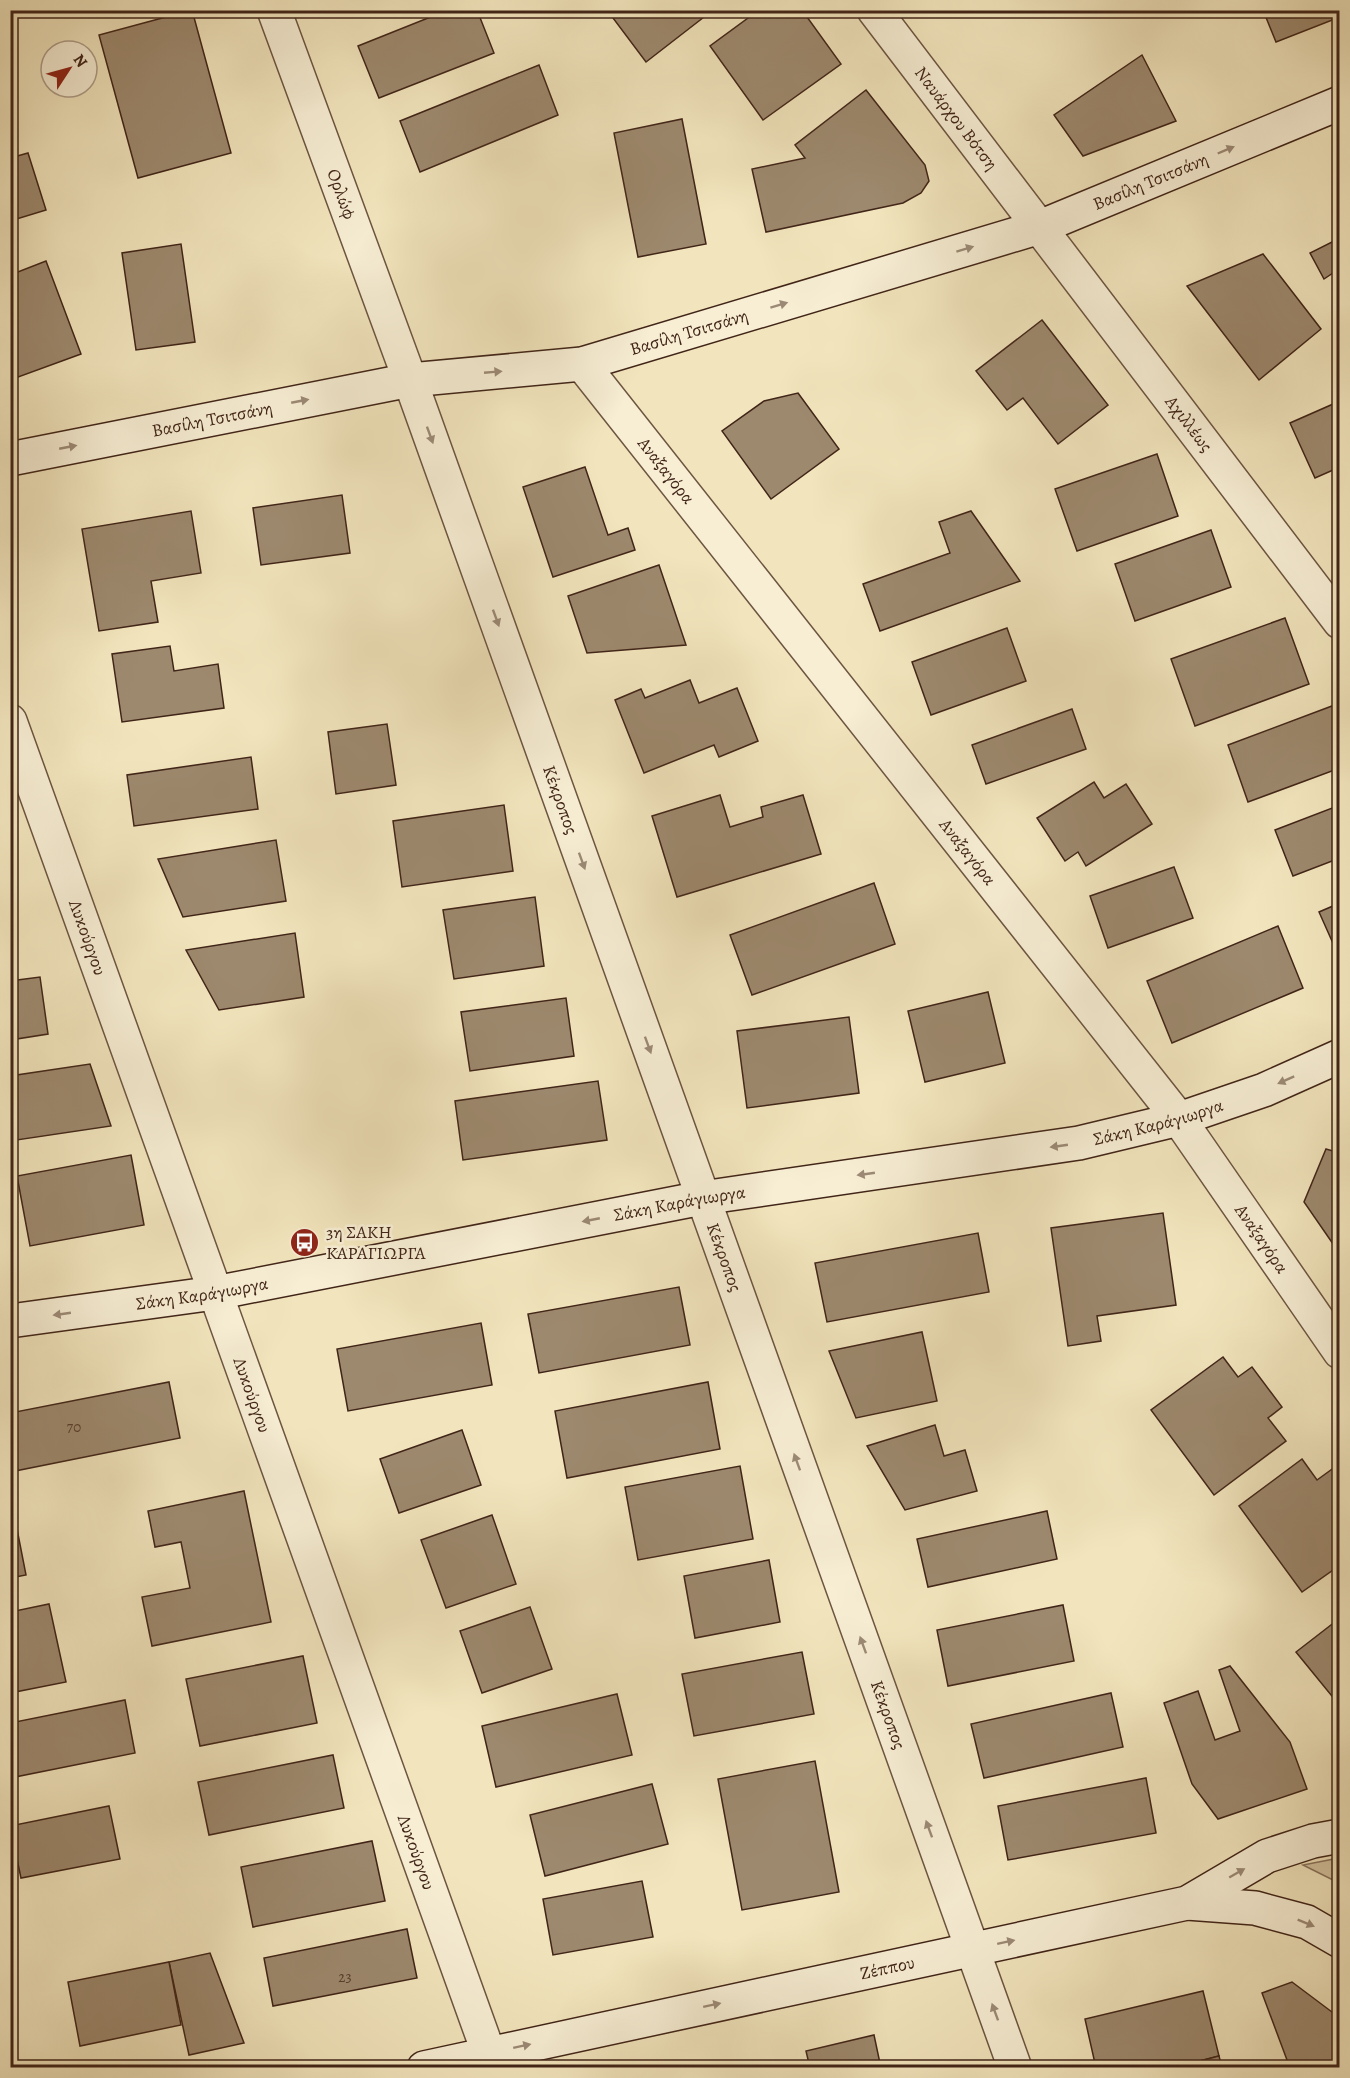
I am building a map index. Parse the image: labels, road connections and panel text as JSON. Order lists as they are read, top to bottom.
{
  "streets": {
    "street": [
      "Ναυάρχου Βότση",
      "Βασίλη Τσιτσάνη",
      "Ορλώφ",
      "Αχιλλέως",
      "Αναξαγόρα",
      "Κέκροπος",
      "Λυκούργου",
      "Σάκη Καράγιωργα",
      "Ζέππου"
    ]
  },
  "crossings": [
    ["Ναυάρχου Βότση", "Βασίλη Τσιτσάνη"],
    ["Ναυάρχου Βότση", "Αχιλλέως"],
    ["Βασίλη Τσιτσάνη", "Ορλώφ"],
    ["Βασίλη Τσιτσάνη", "Αχιλλέως"],
    ["Βασίλη Τσιτσάνη", "Αναξαγόρα"],
    ["Βασίλη Τσιτσάνη", "Κέκροπος"],
    ["Ορλώφ", "Κέκροπος"],
    ["Αναξαγόρα", "Σάκη Καράγιωργα"],
    ["Κέκροπος", "Σάκη Καράγιωργα"],
    ["Κέκροπος", "Ζέππου"],
    ["Λυκούργου", "Σάκη Καράγιωργα"],
    ["Λυκούργου", "Ζέππου"]
  ],
  "one_way": ["Βασίλη Τσιτσάνη", "Σάκη Καράγιωργα", "Ζέππου"],
  "places": {
    "bus stop": ["3η ΣΑΚΗ ΚΑΡΑΓΙΩΡΓΑ"]
  },
  "house_numbers": ["70", "23"],
  "north": "top right"
}
